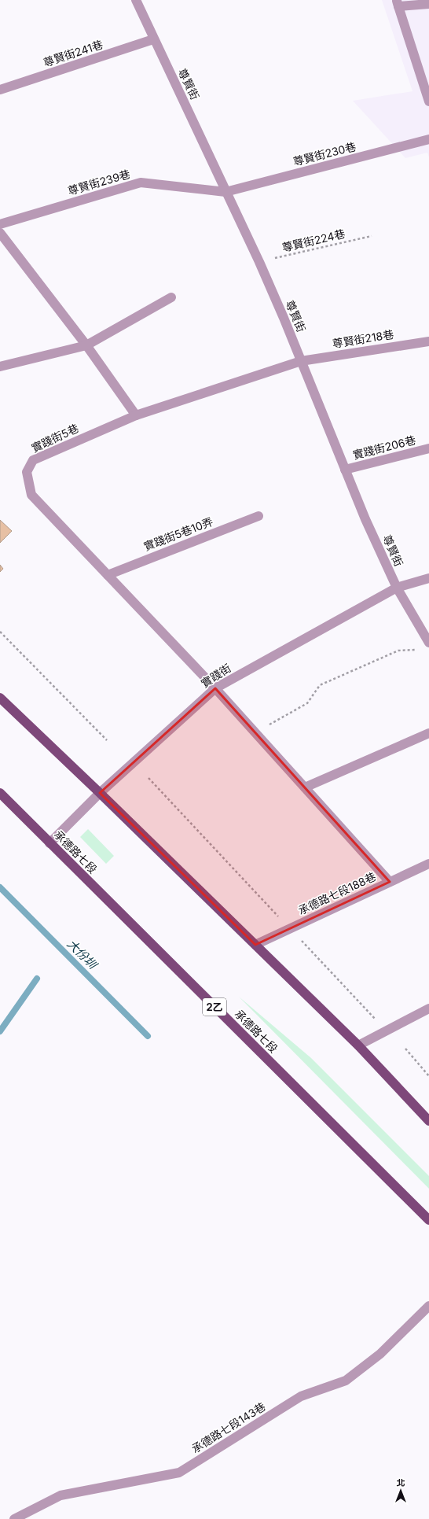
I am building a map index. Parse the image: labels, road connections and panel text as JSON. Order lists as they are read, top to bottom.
{
  "streets": {
    "main road": ["承德路七段", "2乙"],
    "street": [
      "尊賢街241巷",
      "尊賢街",
      "尊賢街230巷",
      "尊賢街239巷",
      "尊賢街218巷",
      "實踐街5巷",
      "實踐街206巷",
      "實踐街5巷10弄",
      "實踐街",
      "承德路七段188巷",
      "承德路七段143巷"
    ],
    "path": ["尊賢街224巷"]
  },
  "crossings": [
    ["尊賢街241巷", "尊賢街"],
    ["尊賢街", "尊賢街230巷"],
    ["尊賢街", "尊賢街239巷"],
    ["尊賢街", "尊賢街224巷"],
    ["尊賢街", "尊賢街218巷"],
    ["尊賢街", "實踐街5巷"],
    ["尊賢街", "實踐街206巷"],
    ["尊賢街", "實踐街"],
    ["尊賢街230巷", "尊賢街239巷"],
    ["尊賢街218巷", "實踐街5巷"],
    ["實踐街5巷", "實踐街5巷10弄"],
    ["實踐街5巷", "實踐街"],
    ["實踐街5巷", "承德路七段188巷"],
    ["實踐街", "承德路七段"]
  ],
  "water": ["大份圳"],
  "north": "top"
}
